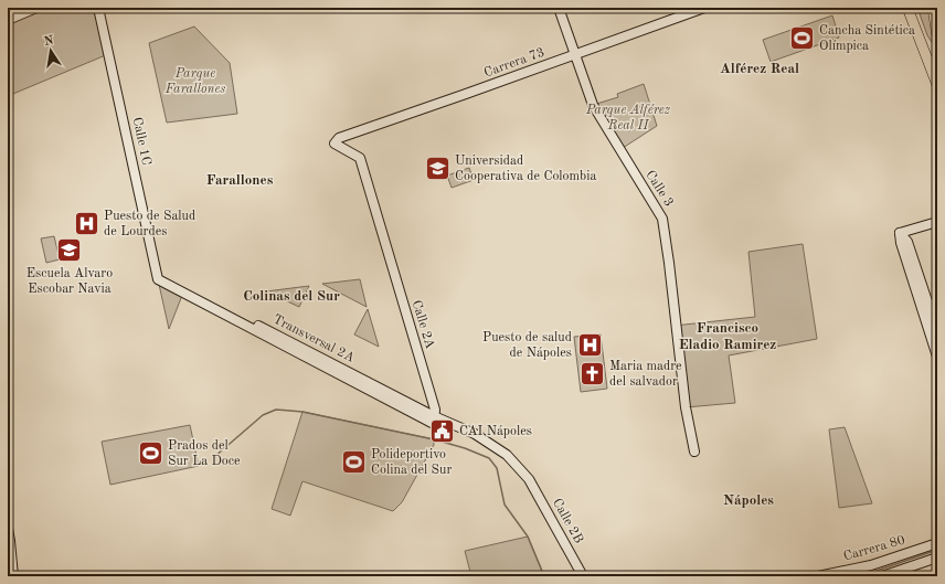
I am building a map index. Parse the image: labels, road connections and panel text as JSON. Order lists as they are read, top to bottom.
{
  "streets": {
    "street": [
      "Carrera 73",
      "Calle 1C",
      "Calle 3",
      "Calle 2A",
      "Transversal 2A",
      "Calle 2B",
      "Carrera 80"
    ]
  },
  "crossings": [
    ["Carrera 73", "Calle 3"],
    ["Carrera 73", "Calle 2A"],
    ["Calle 1C", "Transversal 2A"],
    ["Calle 2A", "Transversal 2A"],
    ["Calle 2A", "Calle 2B"],
    ["Transversal 2A", "Calle 2B"]
  ],
  "districts": [
    "Alférez Real",
    "Farallones",
    "Colinas del Sur",
    "Francisco Eladio Ramirez",
    "Nápoles"
  ],
  "parks": ["Parque Farallones", "Parque Alférez Real II"],
  "places": {
    "sports": ["Cancha Sintética Olímpica", "Prados del Sur La Doce", "Polideportivo Colina del Sur"],
    "school or university": ["Universidad Cooperativa de Colombia", "Escuela Alvaro Escobar Navia"],
    "hospital": ["Puesto de Salud de Lourdes", "Puesto de salud de Nápoles"],
    "church": ["Maria madre del salvador"],
    "public building": ["CAI Nápoles"]
  },
  "north": "top"
}
